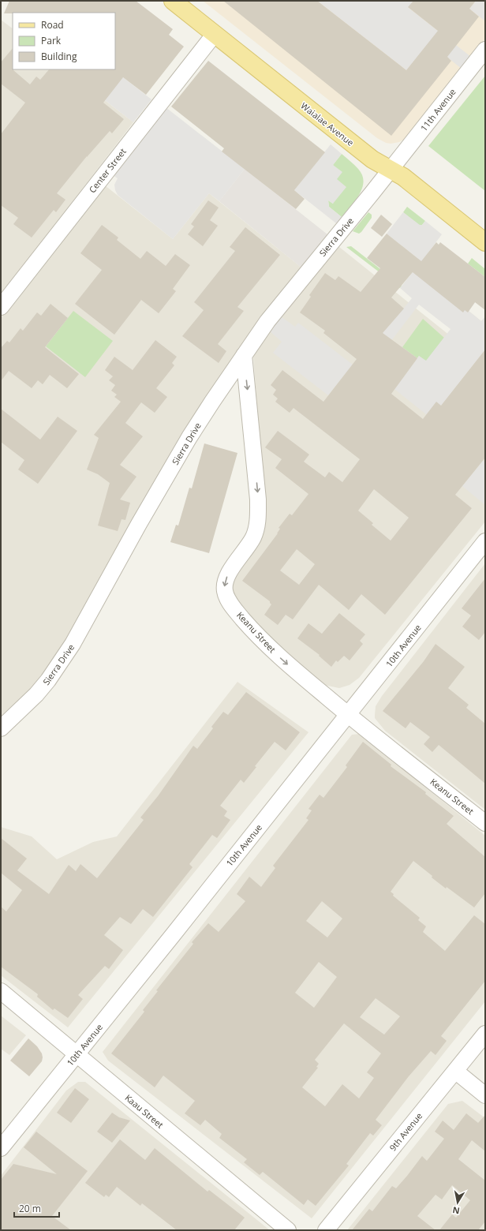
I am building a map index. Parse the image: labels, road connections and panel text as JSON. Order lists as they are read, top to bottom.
{
  "streets": {
    "main road": ["Waialae Avenue"],
    "street": [
      "11th Avenue",
      "Center Street",
      "Sierra Drive",
      "Keanu Street",
      "10th Avenue",
      "Kaau Street",
      "9th Avenue"
    ]
  },
  "crossings": [
    ["11th Avenue", "Waialae Avenue"],
    ["11th Avenue", "Sierra Drive"],
    ["Waialae Avenue", "Center Street"],
    ["Waialae Avenue", "Sierra Drive"],
    ["Sierra Drive", "Keanu Street"],
    ["Keanu Street", "10th Avenue"],
    ["10th Avenue", "Kaau Street"]
  ],
  "one_way": ["Keanu Street"],
  "legend": ["Road", "Park", "Building"],
  "scale_bar": "20 m",
  "north": "bottom"
}
